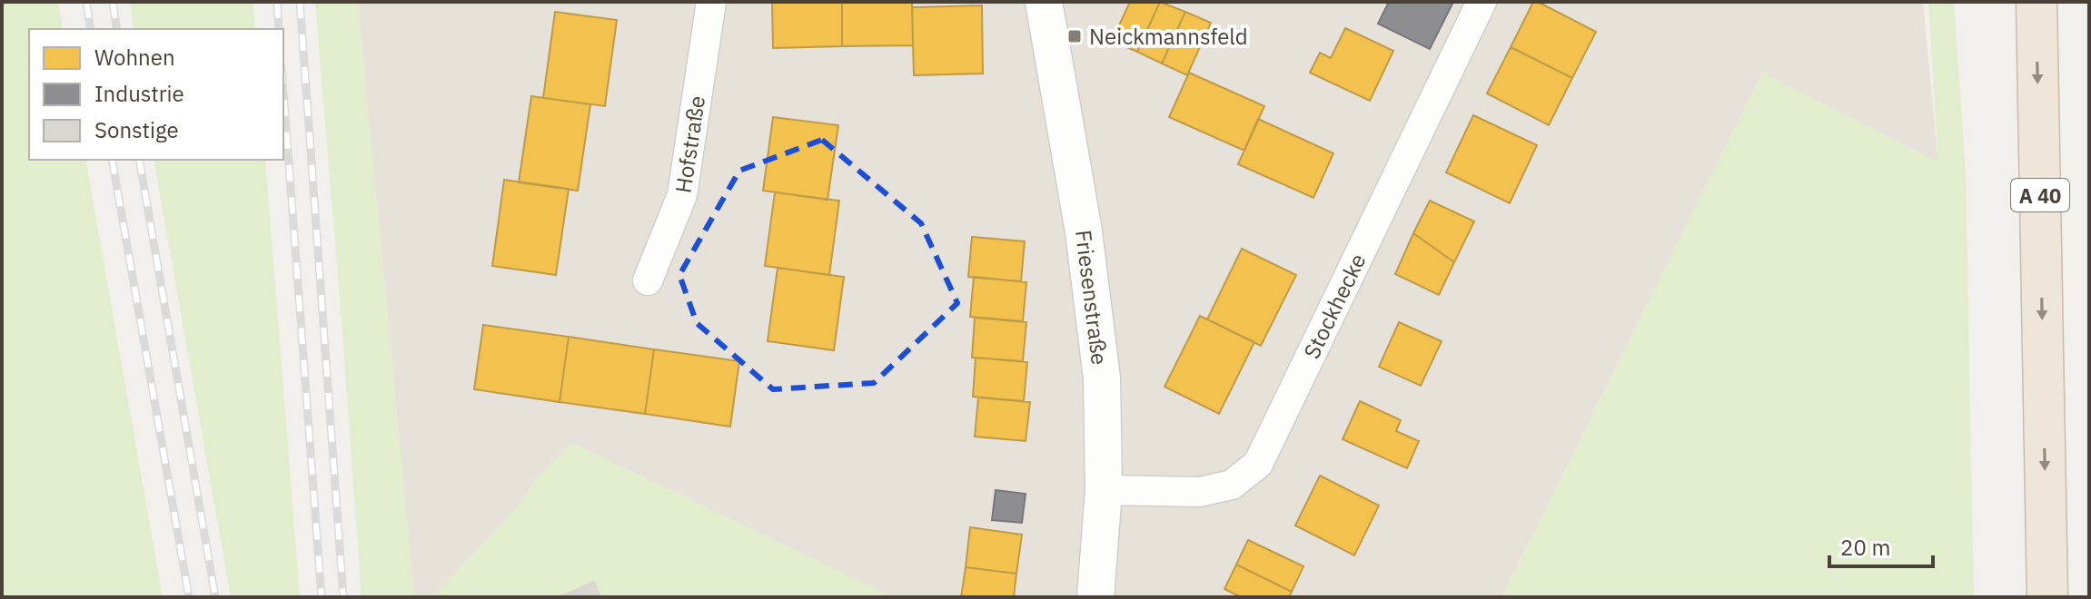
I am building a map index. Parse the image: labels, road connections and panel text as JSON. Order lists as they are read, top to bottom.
{
  "streets": {
    "highway": ["A 40"],
    "street": ["Hofstraße", "Friesenstraße", "Stockhecke"]
  },
  "crossings": [
    ["Friesenstraße", "Stockhecke"]
  ],
  "places": {
    "transit": ["Neickmannsfeld"]
  },
  "legend": ["Wohnen", "Industrie", "Sonstige"],
  "scale_bar": "20 m"
}
